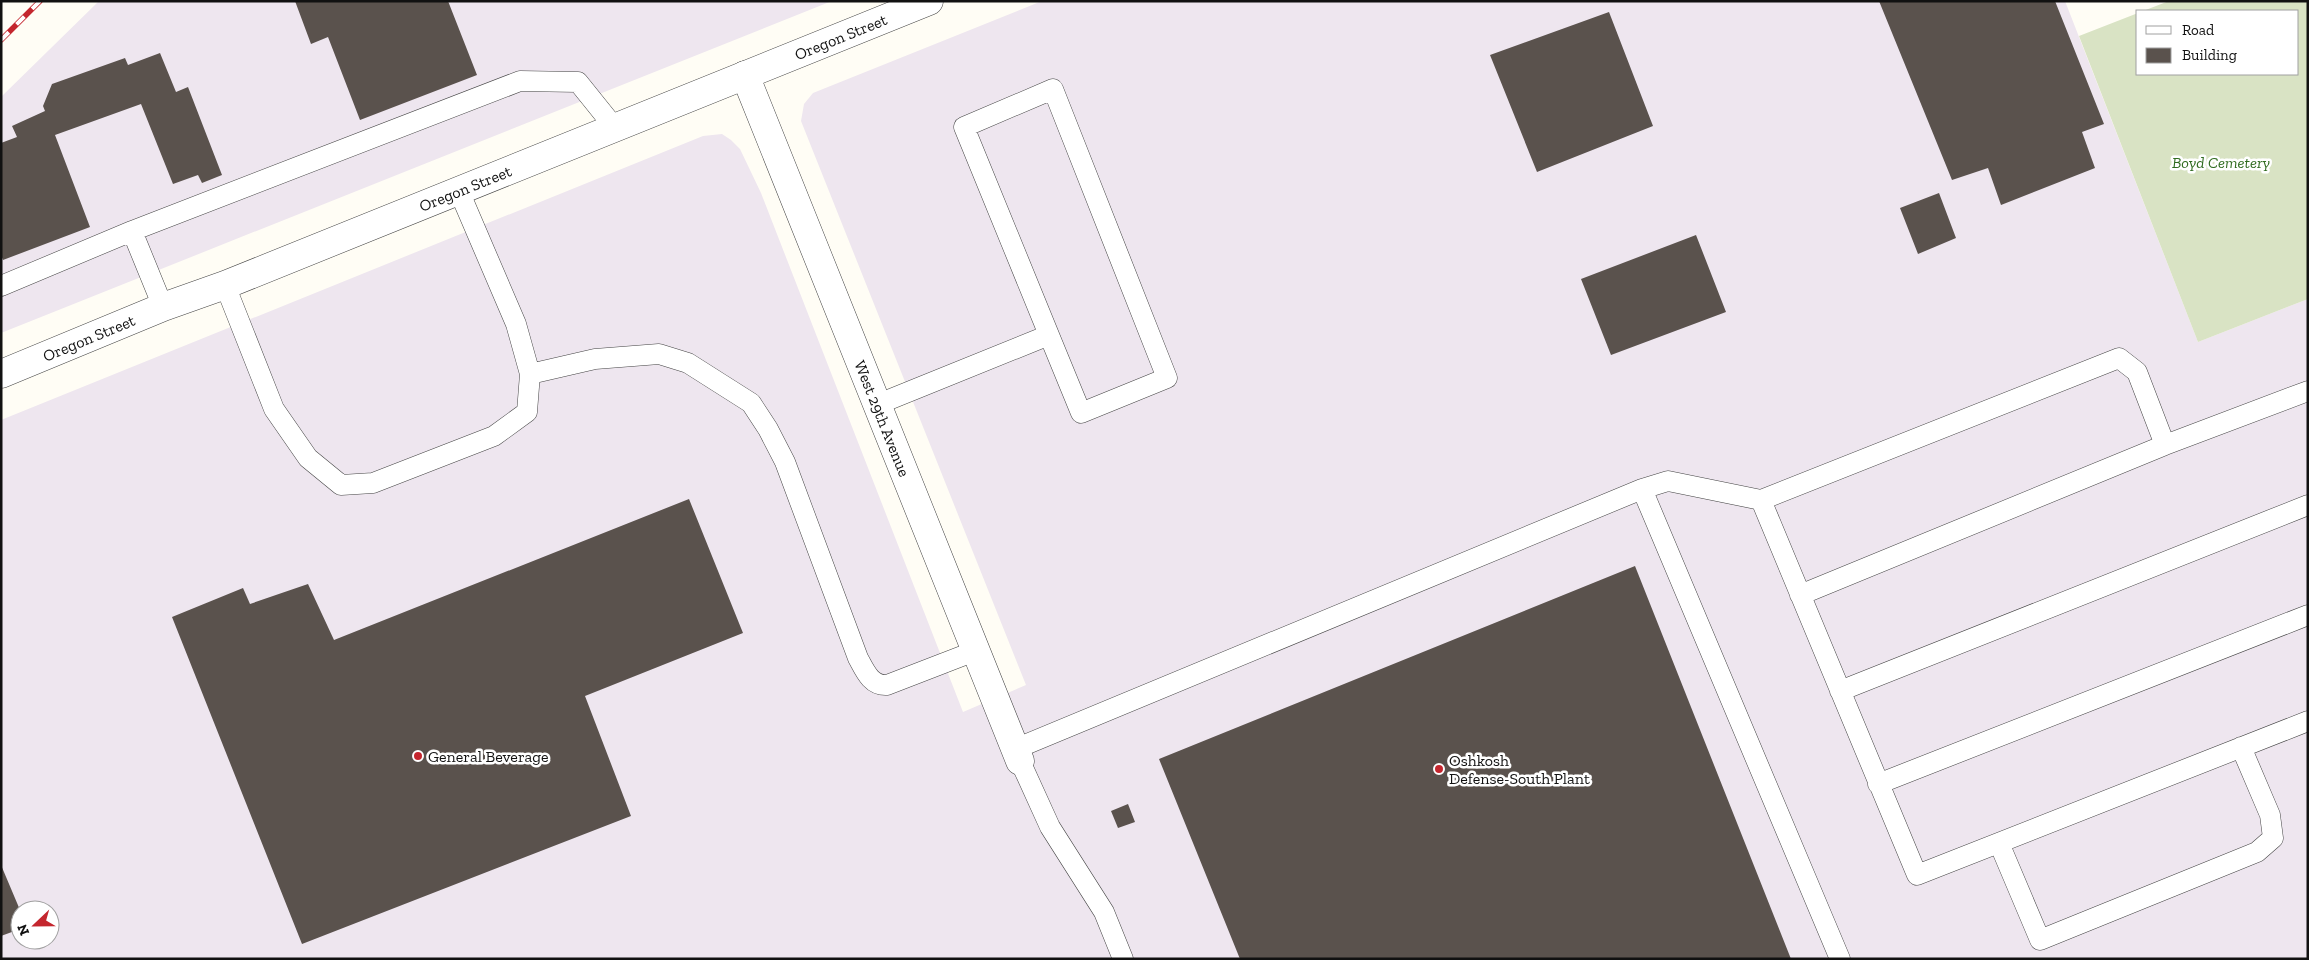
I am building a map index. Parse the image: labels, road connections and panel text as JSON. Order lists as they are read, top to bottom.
{
  "streets": {
    "street": ["Oregon Street", "West 29th Avenue"]
  },
  "crossings": [
    ["Oregon Street", "West 29th Avenue"]
  ],
  "parks": ["Boyd Cemetery"],
  "places": ["General Beverage", "Oshkosh Defense-South Plant"],
  "legend": ["Road", "Building"],
  "north": "left"
}
